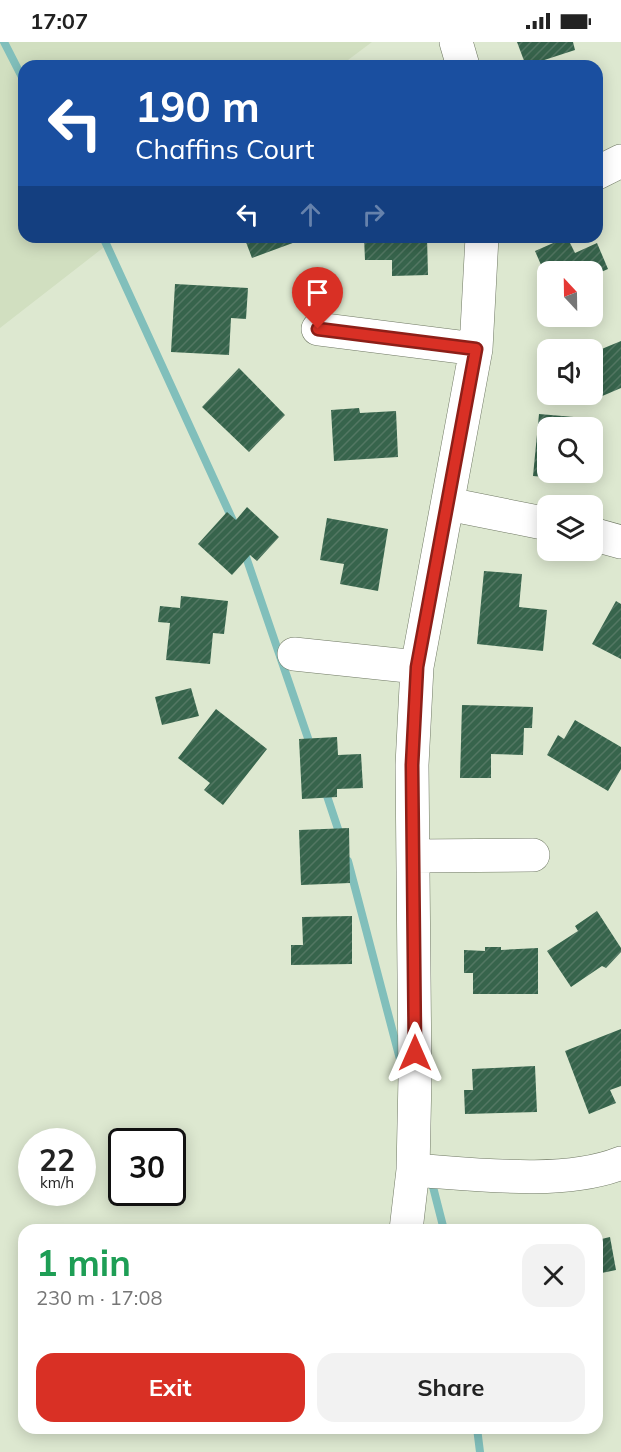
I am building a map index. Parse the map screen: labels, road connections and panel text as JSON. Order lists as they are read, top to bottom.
{
  "north": "top",
  "page": {
    "status": "17:07",
    "turn": ["190 m", "Chaffins Court"],
    "speed": "22 km/h",
    "limit": "30",
    "heading": ["1 min", "230 m · 17:08"],
    "buttons": ["Exit", "Share"]
  }
}
